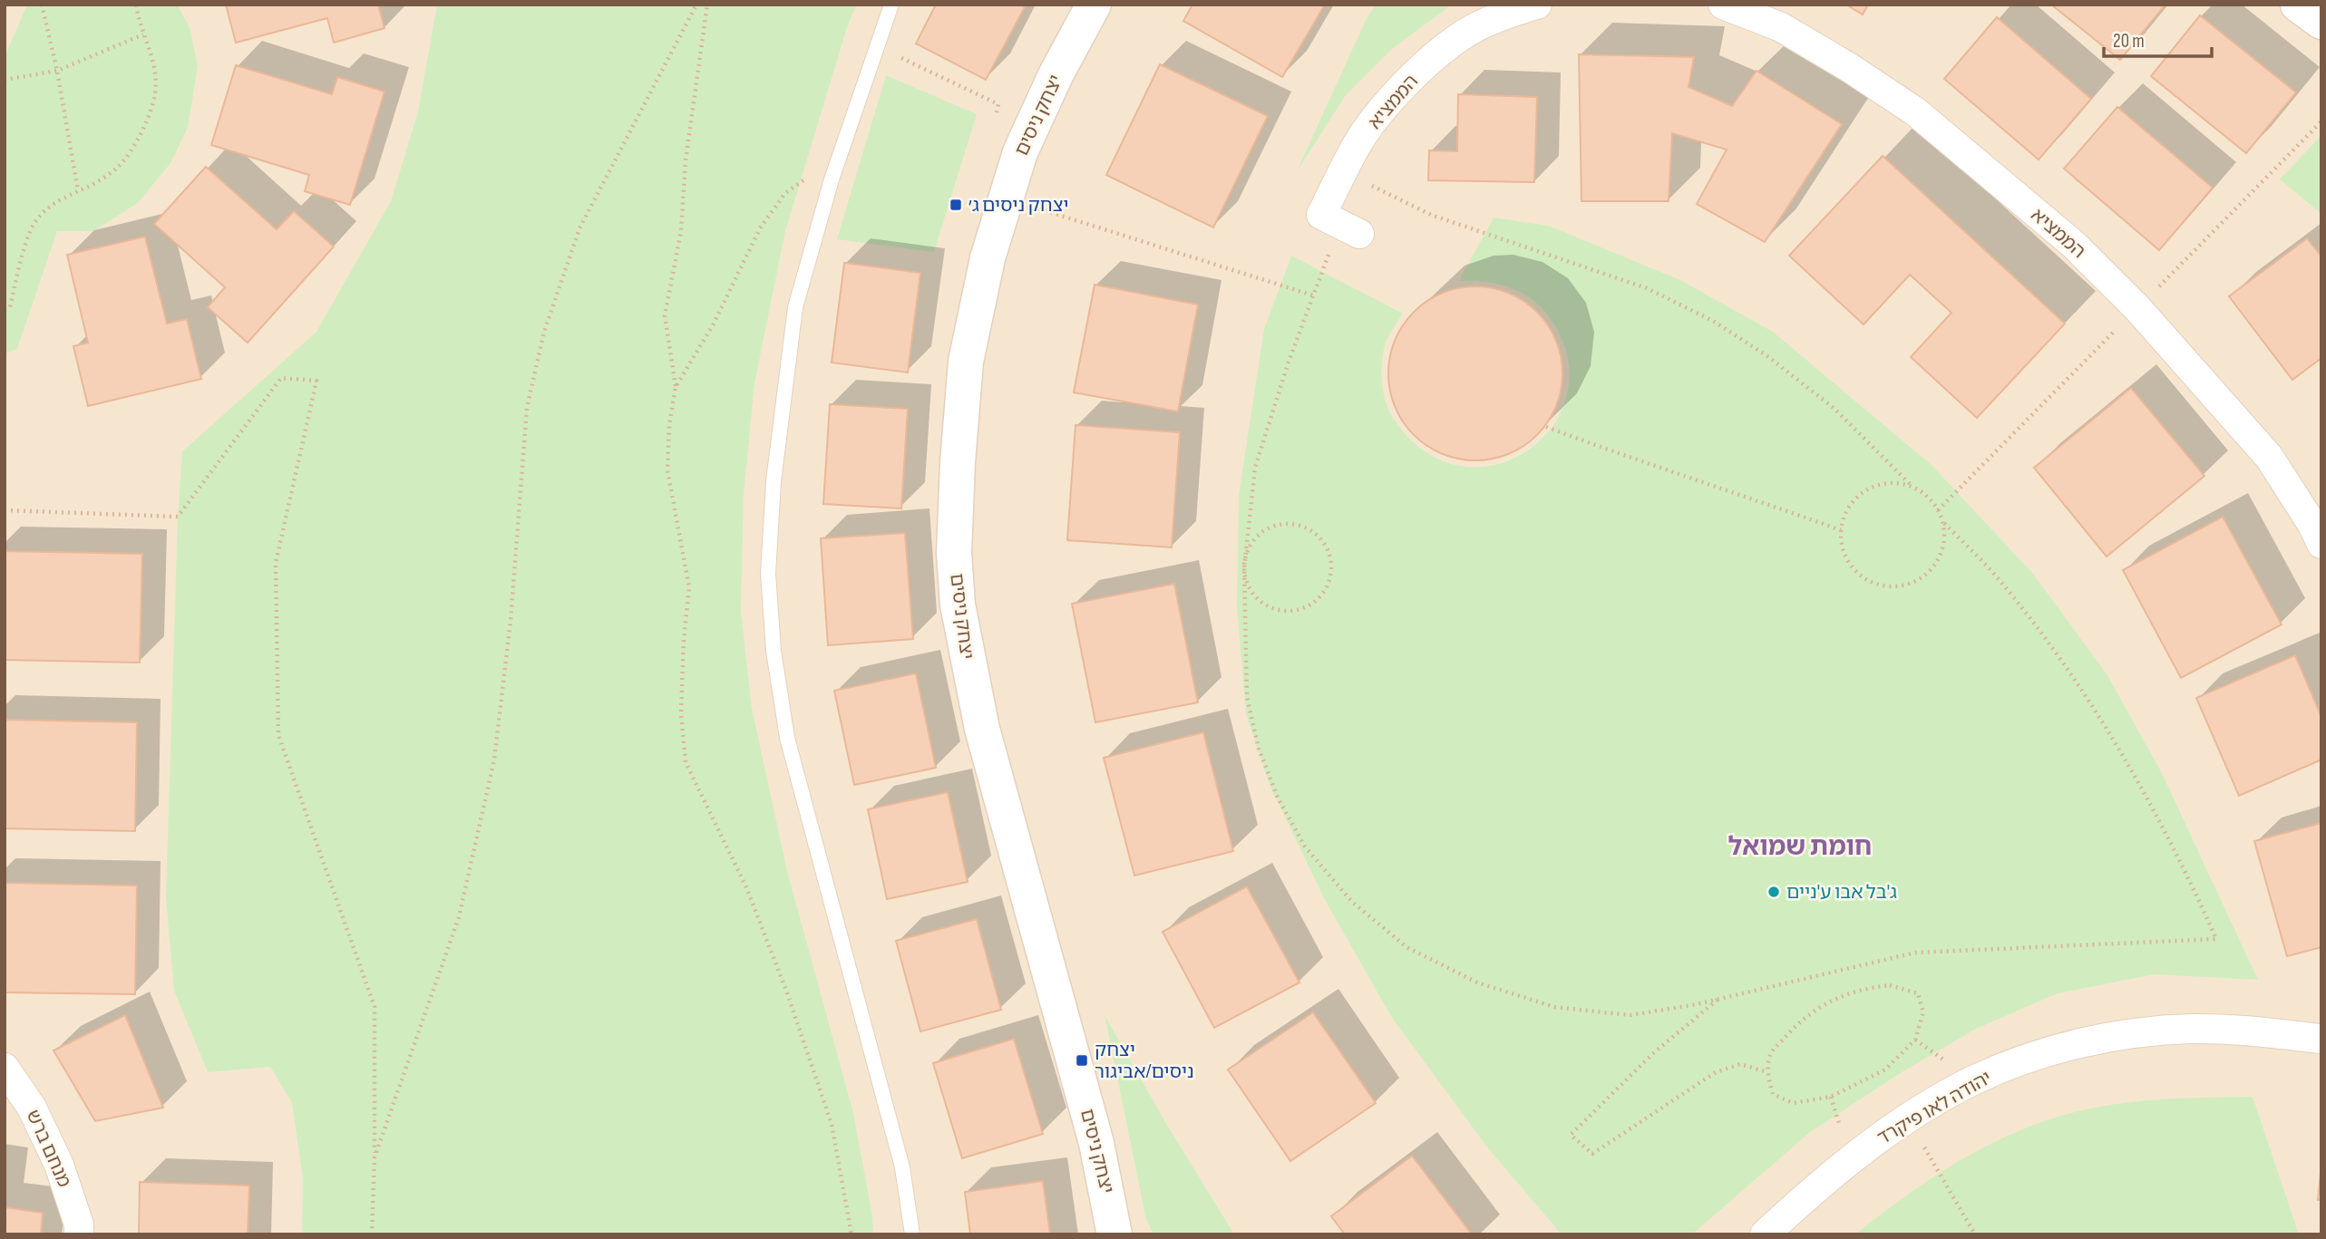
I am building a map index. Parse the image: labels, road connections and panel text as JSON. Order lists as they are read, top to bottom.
{
  "streets": {
    "street": [
      "הממציא",
      "יצחק ניסים",
      "יהודה לאו פיקרד",
      "מנחם ברש"
    ]
  },
  "districts": ["חומת שמואל"],
  "places": {
    "transit": ["יצחק ניסים ג׳", "יצחק ניסים/אביגור"],
    "other": ["ג'בל אבו ע'ניים"]
  },
  "scale_bar": "20 m"
}
